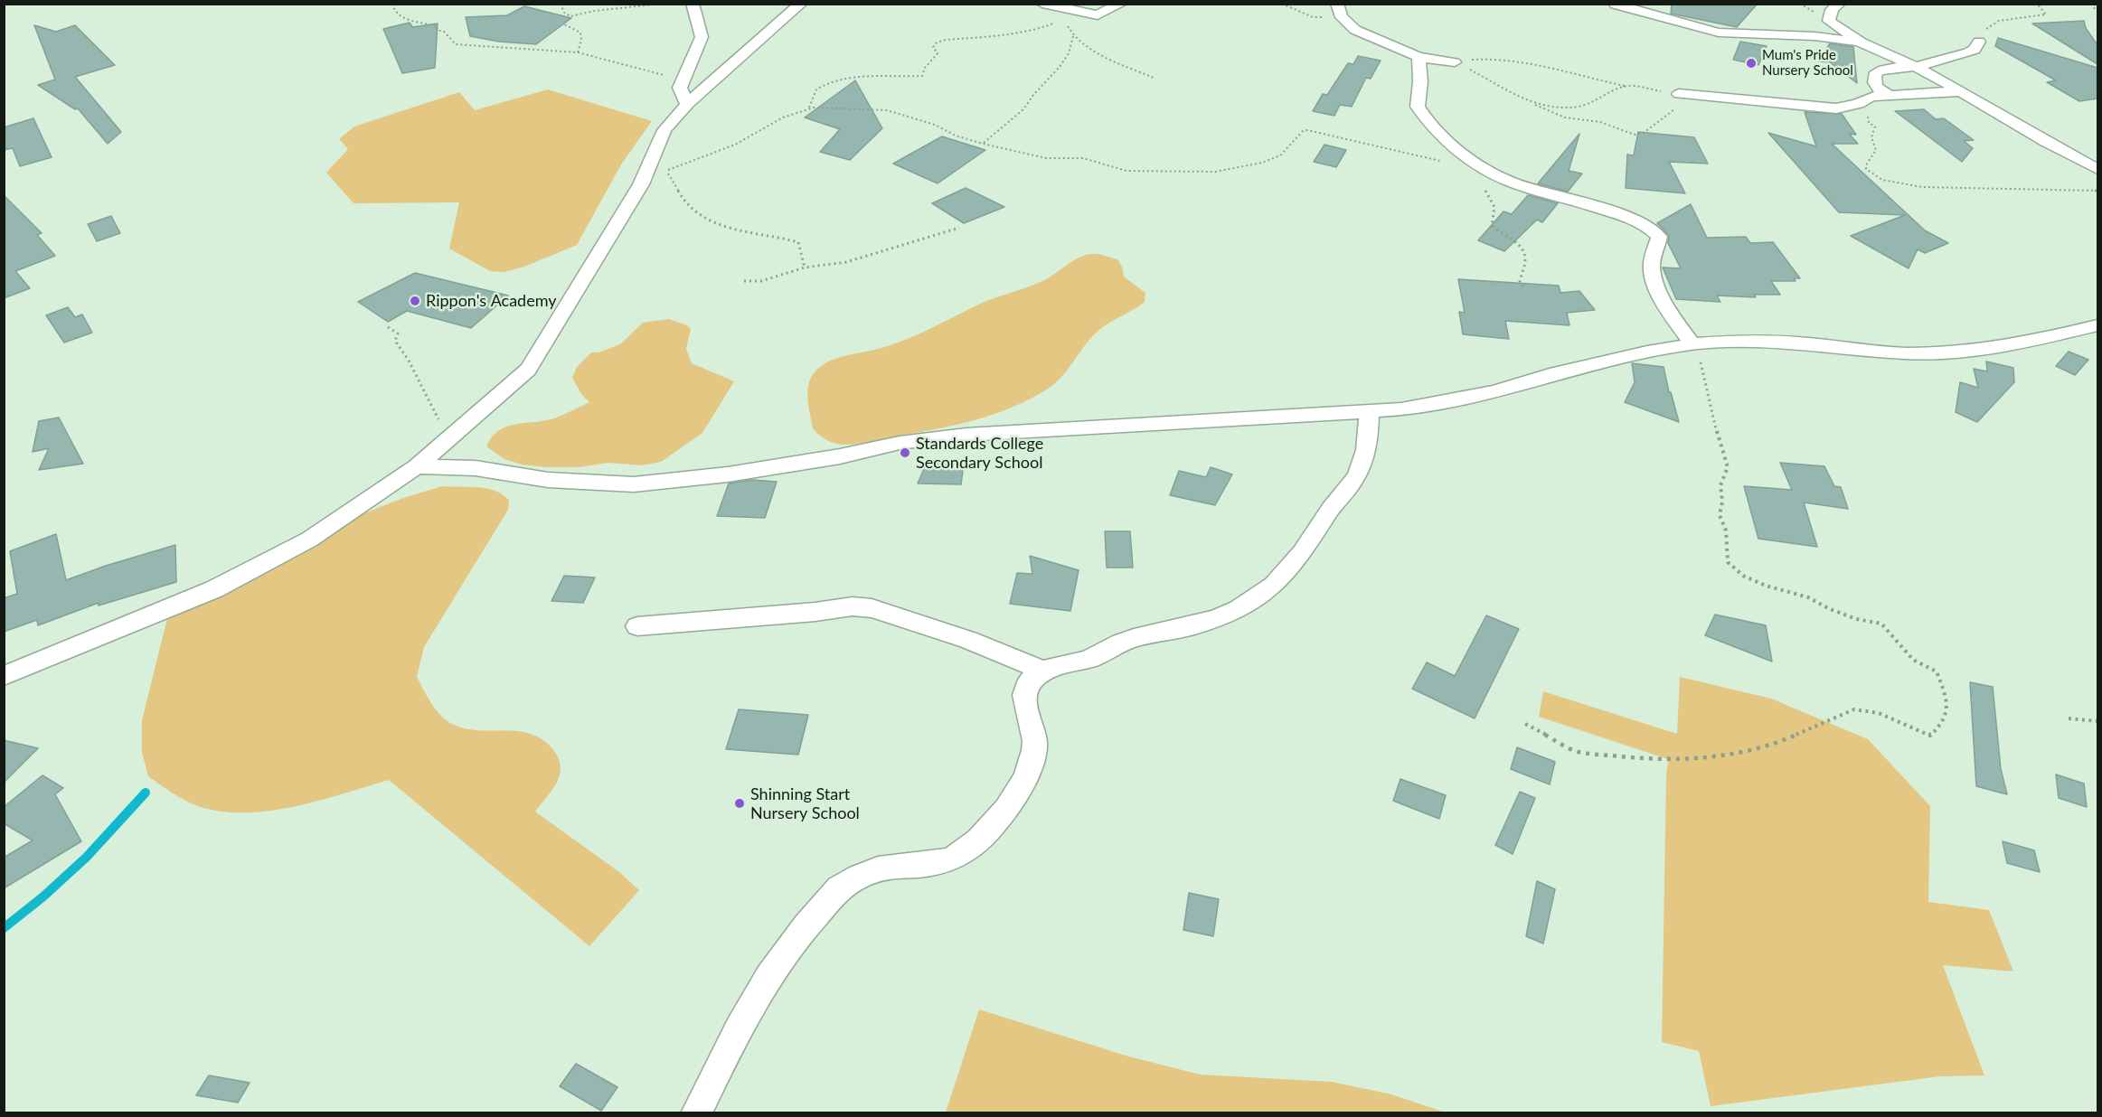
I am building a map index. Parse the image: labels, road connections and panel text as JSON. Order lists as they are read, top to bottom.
{
  "places": [
    "Mum's Pride Nursery School",
    "Rippon's Academy",
    "Standards College Secondary School",
    "Shinning Start Nursery School"
  ]
}
